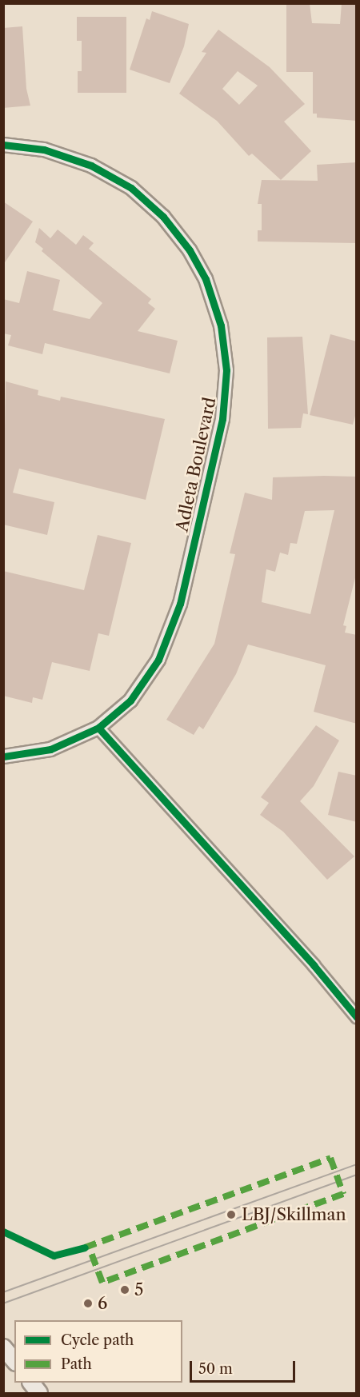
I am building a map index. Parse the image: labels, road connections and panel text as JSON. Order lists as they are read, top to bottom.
{
  "streets": {
    "street": ["Adleta Boulevard"]
  },
  "places": ["LBJ/Skillman", "5", "6"],
  "legend": ["Cycle path", "Path"],
  "scale_bar": "50 m"
}
